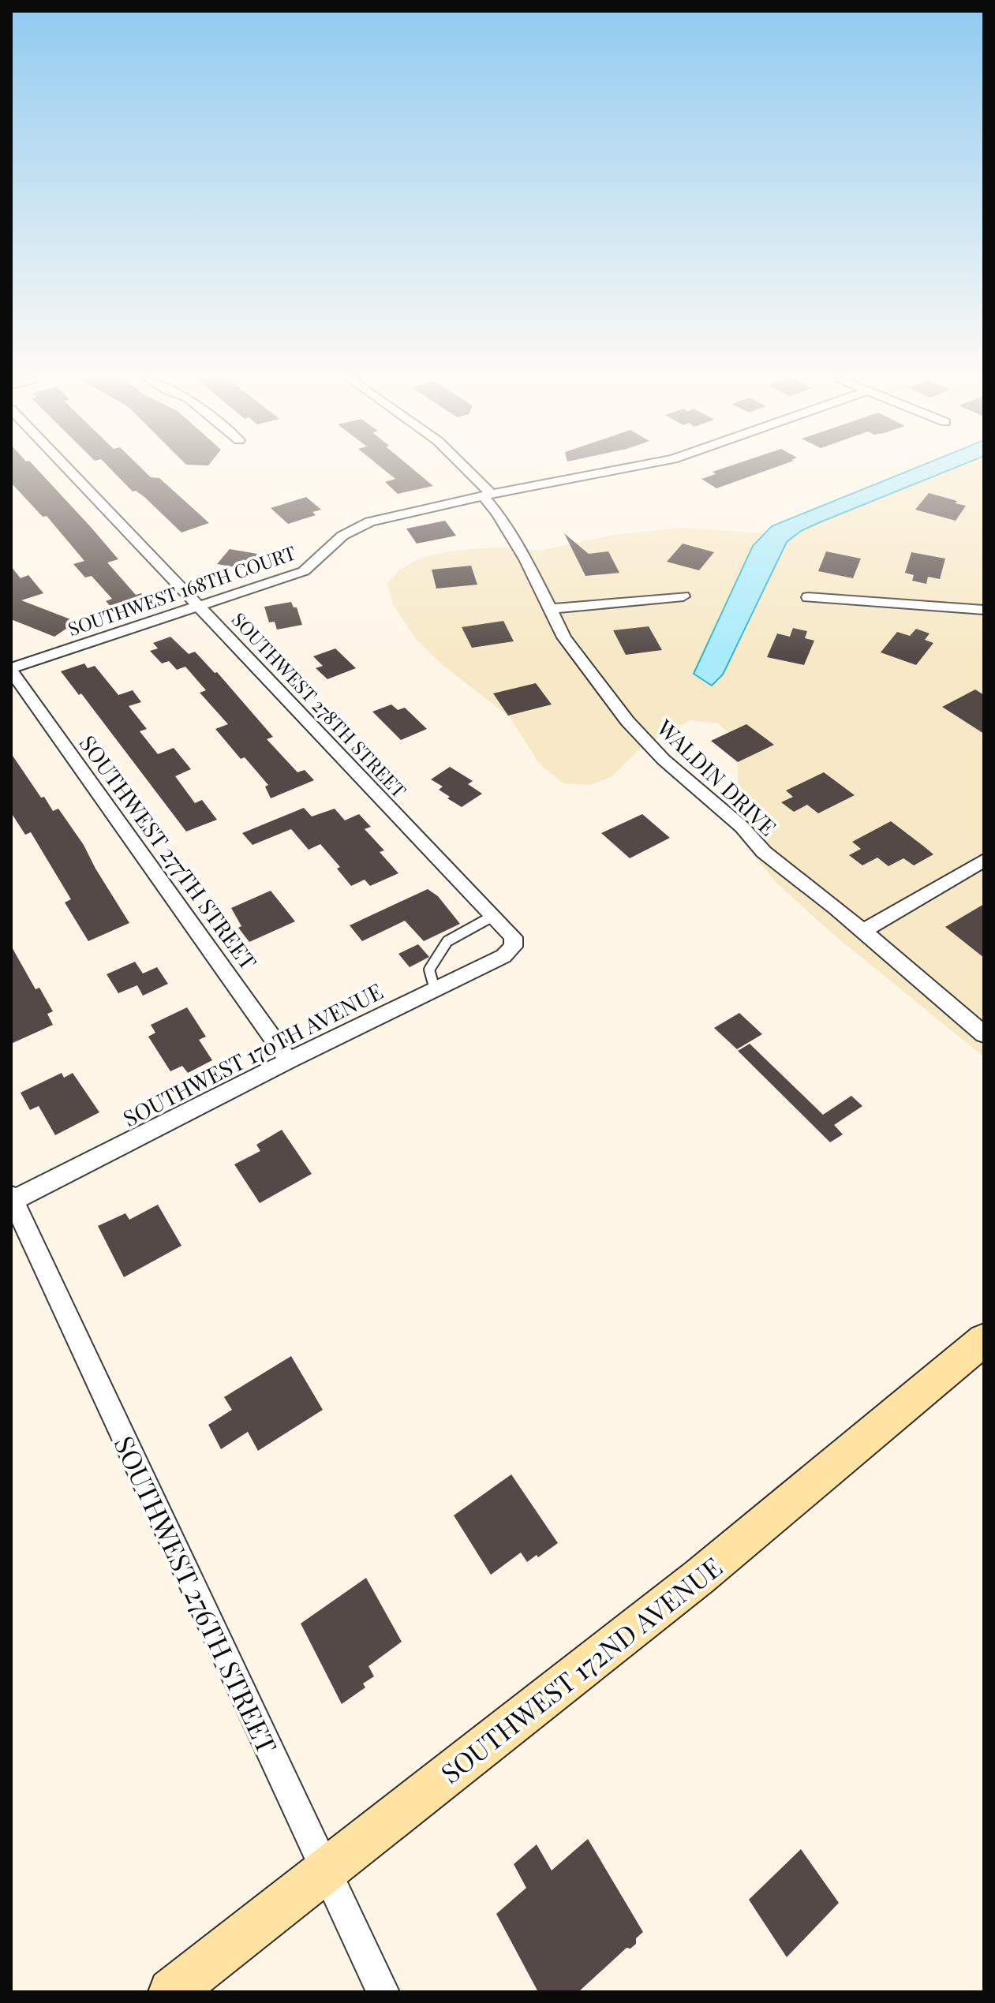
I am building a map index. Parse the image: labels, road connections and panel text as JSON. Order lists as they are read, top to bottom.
{
  "streets": {
    "street": [
      "SOUTHWEST 168TH COURT",
      "SOUTHWEST 278TH STREET",
      "WALDIN DRIVE",
      "SOUTHWEST 277TH STREET",
      "SOUTHWEST 170TH AVENUE",
      "SOUTHWEST 276TH STREET",
      "SOUTHWEST 172ND AVENUE"
    ]
  },
  "crossings": [
    ["SOUTHWEST 168TH COURT", "SOUTHWEST 278TH STREET"],
    ["SOUTHWEST 168TH COURT", "WALDIN DRIVE"],
    ["SOUTHWEST 168TH COURT", "SOUTHWEST 277TH STREET"],
    ["SOUTHWEST 278TH STREET", "SOUTHWEST 170TH AVENUE"],
    ["SOUTHWEST 277TH STREET", "SOUTHWEST 170TH AVENUE"],
    ["SOUTHWEST 170TH AVENUE", "SOUTHWEST 276TH STREET"],
    ["SOUTHWEST 276TH STREET", "SOUTHWEST 172ND AVENUE"]
  ]
}
